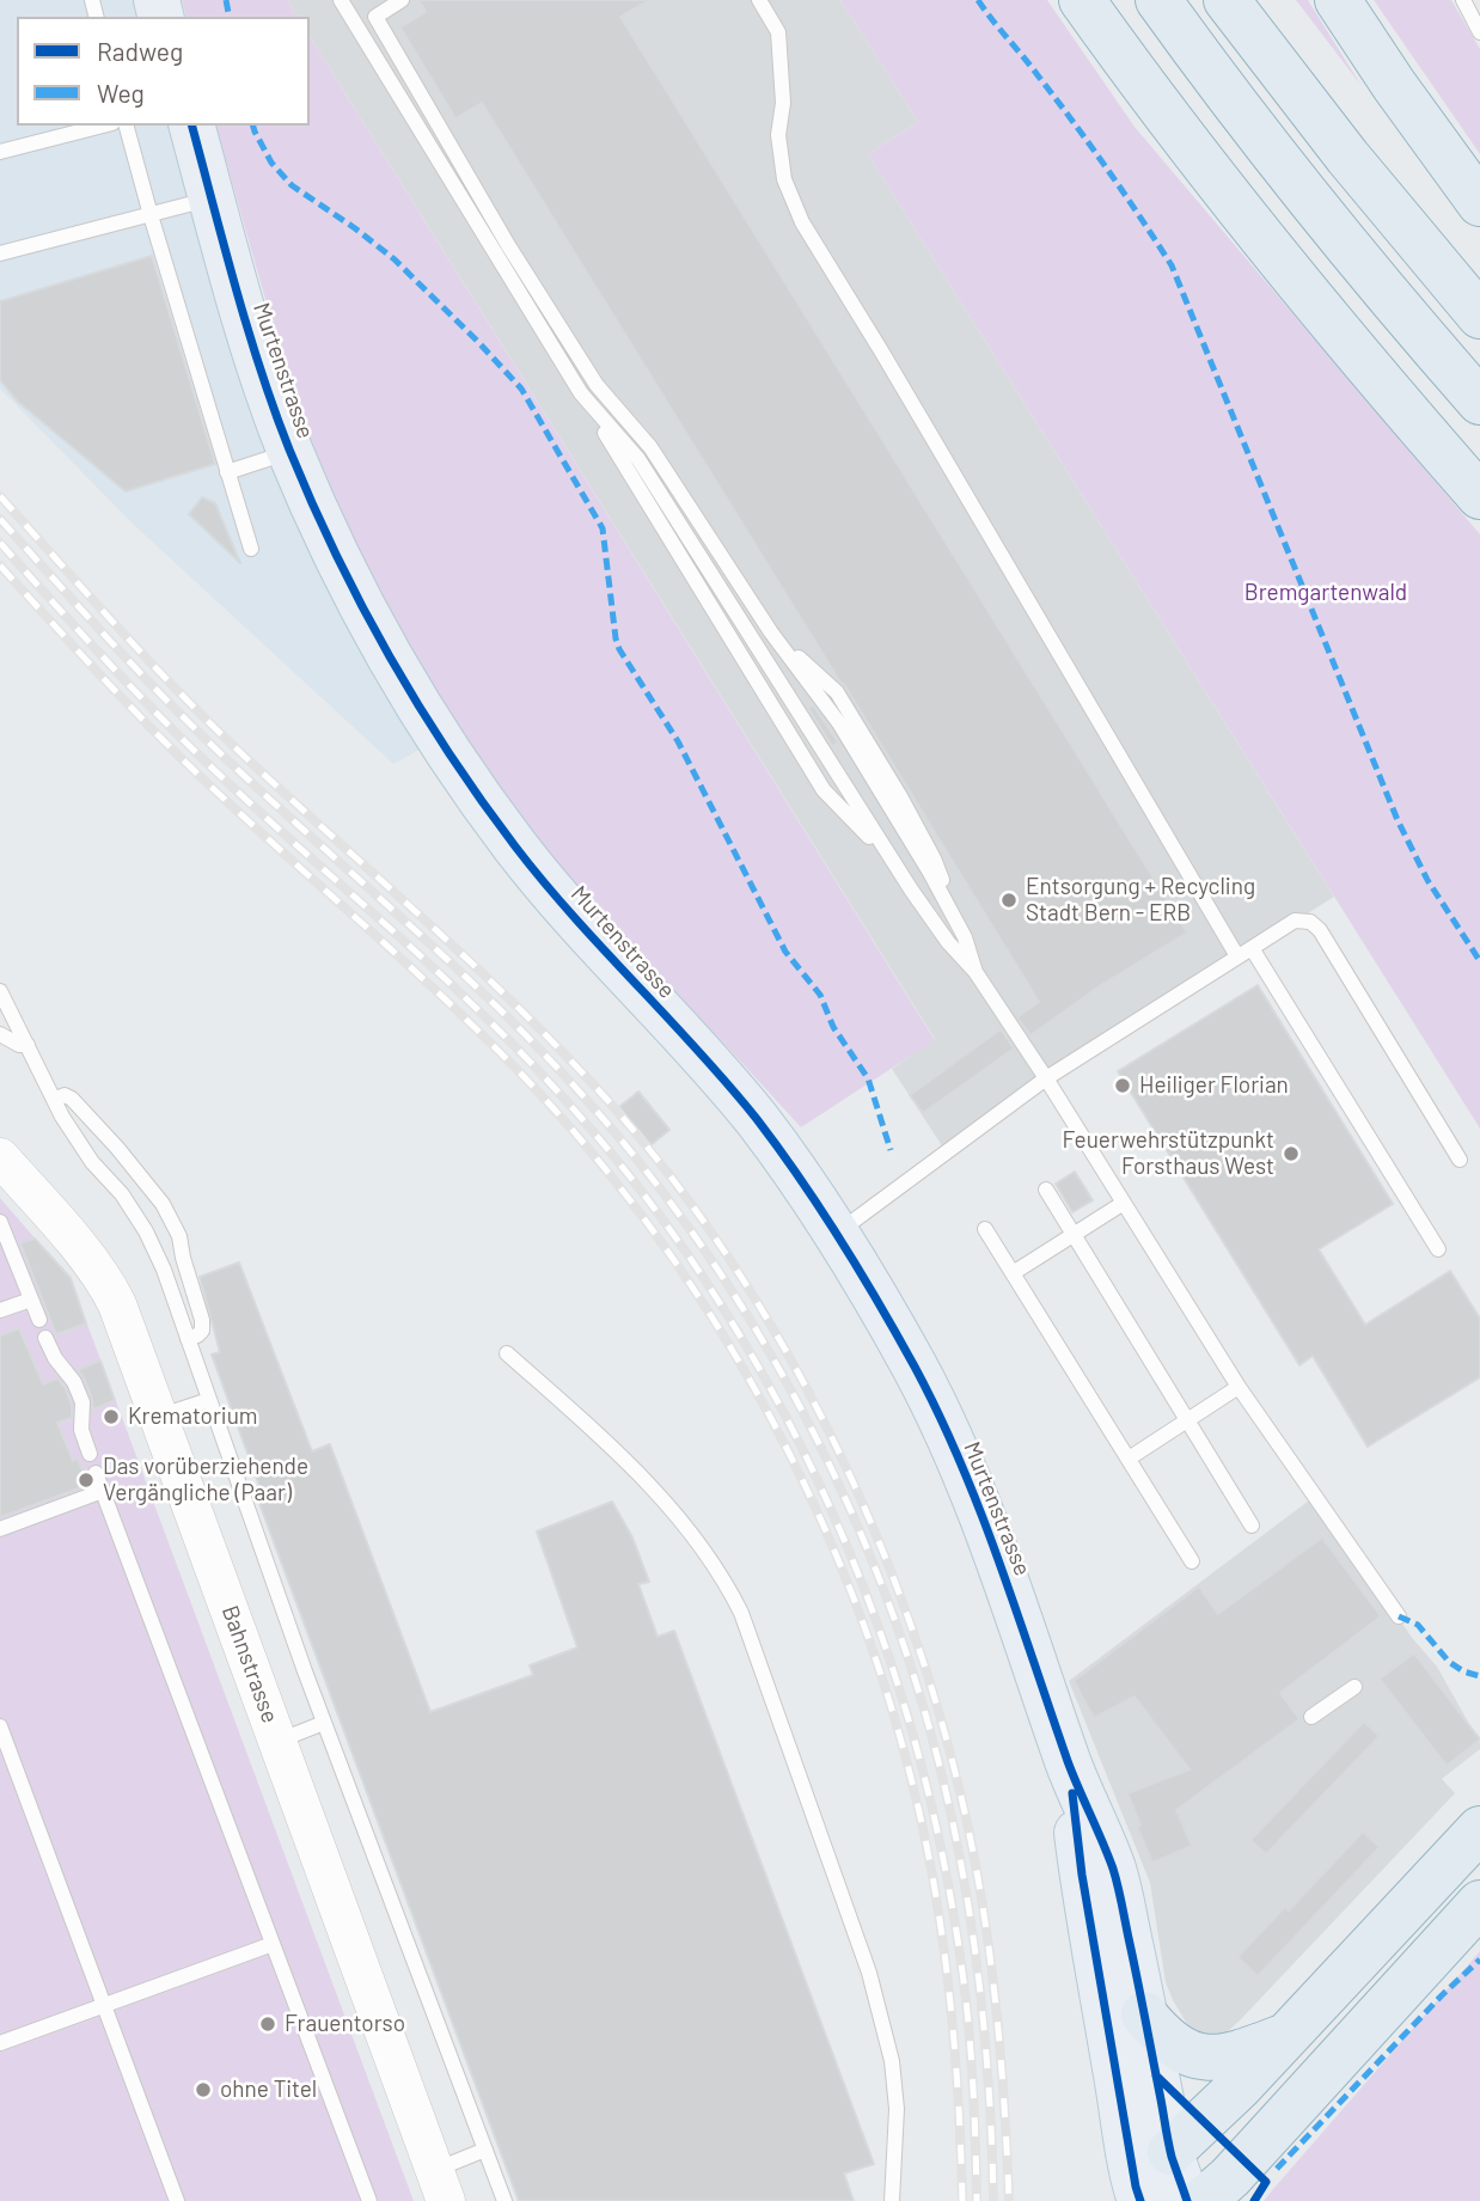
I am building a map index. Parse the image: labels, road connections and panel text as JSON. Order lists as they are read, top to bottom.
{
  "streets": {
    "main road": ["Murtenstrasse"],
    "street": ["Bahnstrasse"]
  },
  "parks": ["Bremgartenwald"],
  "places": [
    "Entsorgung + Recycling Stadt Bern - ERB",
    "Heiliger Florian",
    "Feuerwehrstützpunkt Forsthaus West",
    "Krematorium",
    "Das vorüberziehende Vergängliche (Paar)",
    "Frauentorso",
    "ohne Titel"
  ],
  "legend": ["Radweg", "Weg"]
}
